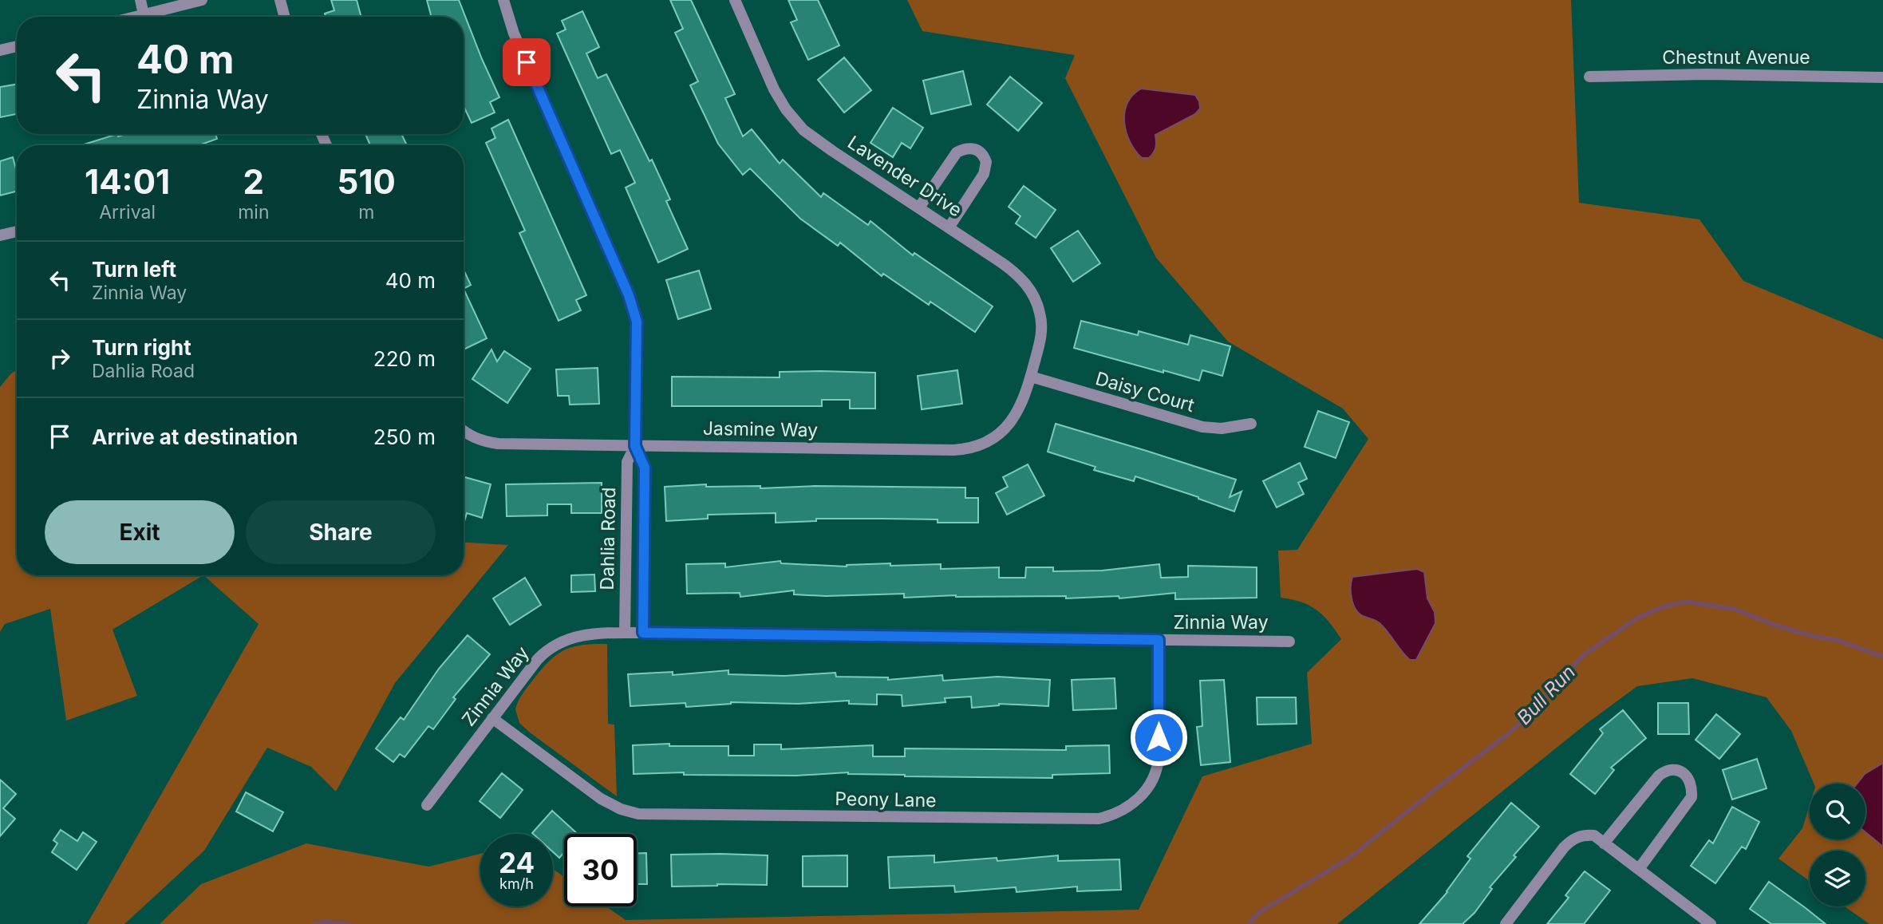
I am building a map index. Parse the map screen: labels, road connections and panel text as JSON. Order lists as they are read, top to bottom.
{
  "streets": {
    "street": [
      "Chestnut Avenue",
      "Lavender Drive",
      "Daisy Court",
      "Jasmine Way",
      "Dahlia Road",
      "Zinnia Way",
      "Peony Lane"
    ]
  },
  "crossings": [
    ["Lavender Drive", "Daisy Court"],
    ["Lavender Drive", "Jasmine Way"],
    ["Daisy Court", "Jasmine Way"],
    ["Jasmine Way", "Dahlia Road"],
    ["Dahlia Road", "Zinnia Way"],
    ["Zinnia Way", "Peony Lane"]
  ],
  "water": ["Bull Run"],
  "page": {
    "turn": ["40 m", "Zinnia Way"],
    "eta": [
      "14:01",
      "Arrival",
      "2",
      "min",
      "510",
      "m"
    ],
    "list": [
      {
        "name": "Turn left",
        "note": "Zinnia Way",
        "value": "40 m"
      },
      {
        "name": "Turn right",
        "note": "Dahlia Road",
        "value": "220 m"
      },
      {
        "name": "Arrive at destination",
        "value": "250 m"
      }
    ],
    "buttons": ["Exit", "Share"],
    "speed": "24 km/h",
    "limit": "30"
  }
}
